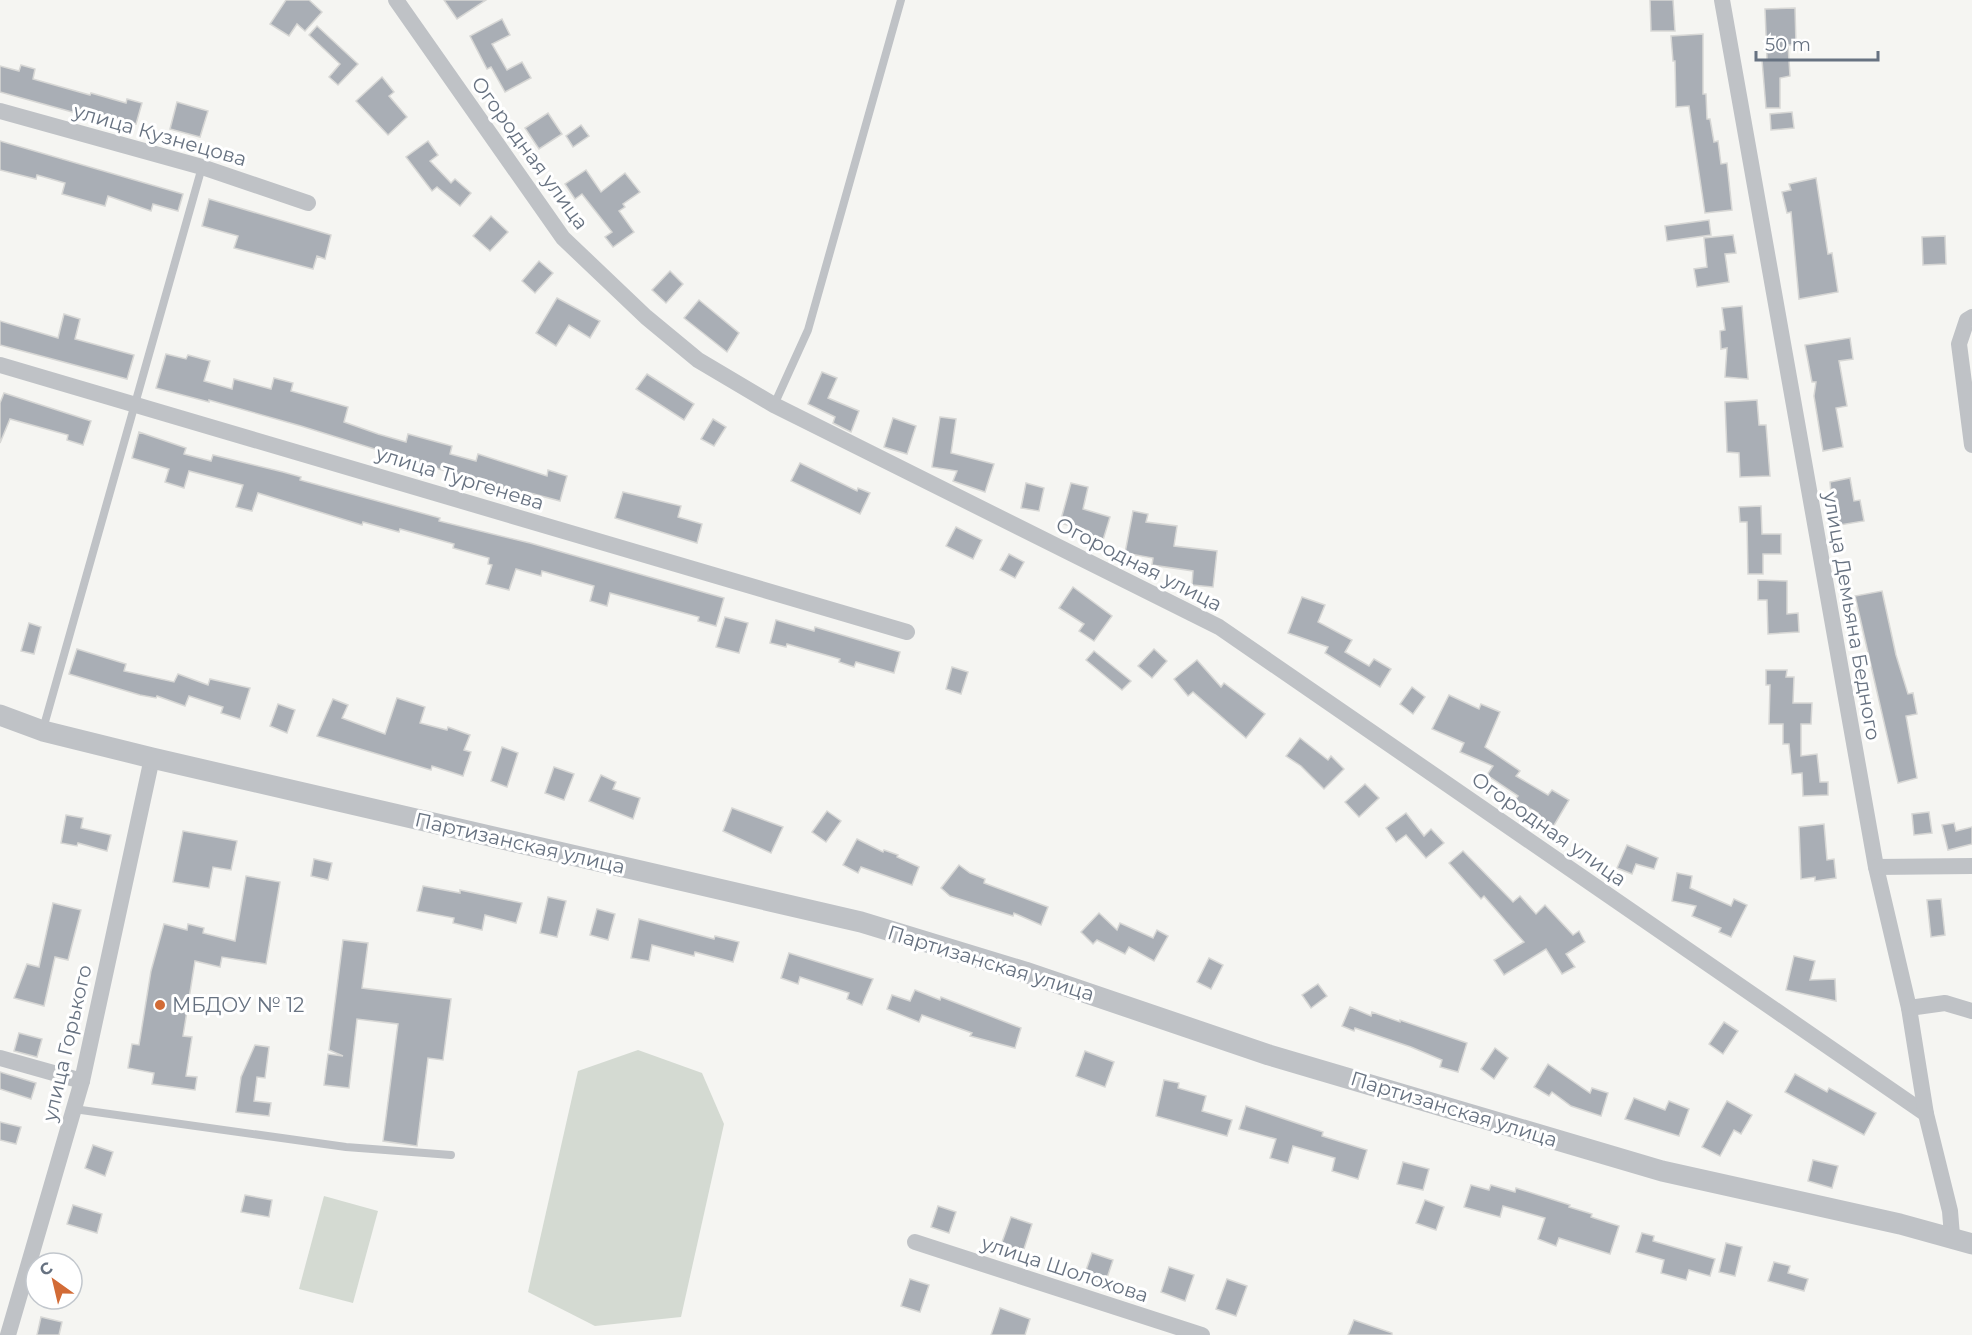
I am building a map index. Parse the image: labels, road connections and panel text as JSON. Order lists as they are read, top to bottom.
{
  "streets": {
    "street": [
      "улица Кузнецова",
      "Огородная улица",
      "улица Тургенева",
      "улица Демьяна Бедного",
      "Партизанская улица",
      "улица Горького",
      "улица Шолохова"
    ]
  },
  "crossings": [
    ["Огородная улица", "улица Демьяна Бедного"],
    ["улица Демьяна Бедного", "Партизанская улица"],
    ["Партизанская улица", "улица Горького"]
  ],
  "places": ["МБДОУ № 12"],
  "scale_bar": "50 m",
  "north": "top left"
}
